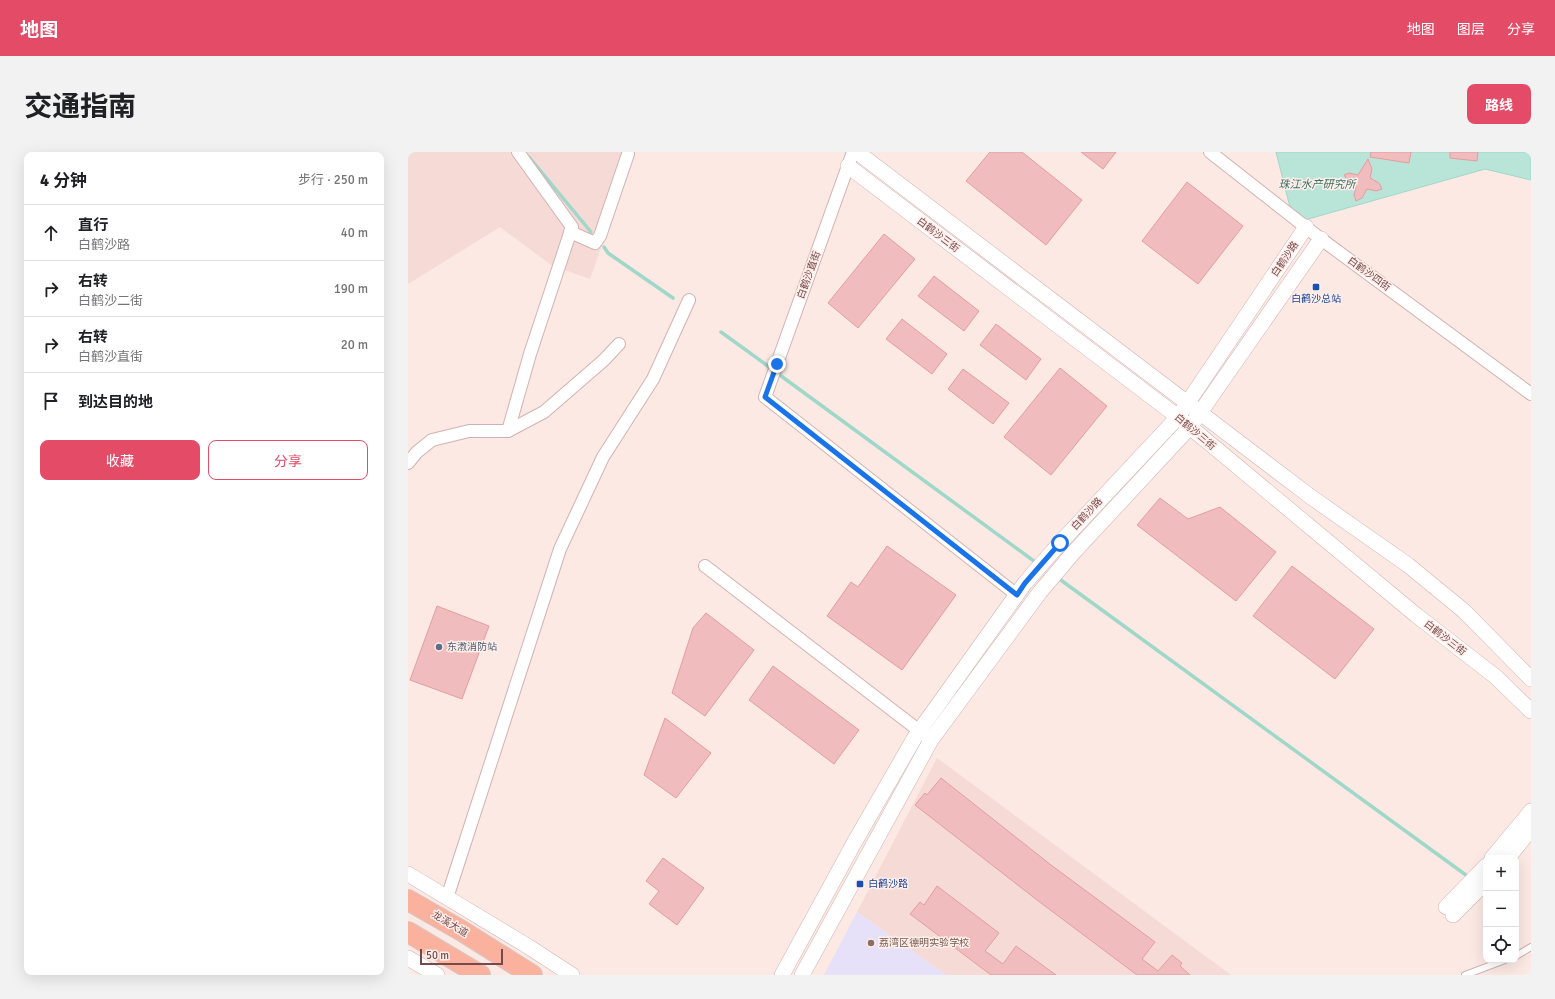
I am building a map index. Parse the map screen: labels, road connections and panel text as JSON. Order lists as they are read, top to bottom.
{
  "streets": {
    "main road": ["龙溪大道"],
    "street": [
      "白鹤沙三街",
      "白鹤沙路",
      "白鹤沙四街",
      "白鹤沙直街"
    ]
  },
  "crossings": [
    ["白鹤沙三街", "白鹤沙路"],
    ["白鹤沙三街", "白鹤沙直街"],
    ["白鹤沙路", "白鹤沙四街"],
    ["白鹤沙路", "白鹤沙直街"]
  ],
  "water": ["珠江水产研究所"],
  "places": {
    "transit": ["白鹤沙总站", "白鹤沙路"],
    "other": ["东漖消防站", "荔湾区德明实验学校"]
  },
  "scale_bar": "50 m",
  "page": {
    "header": "地图",
    "nav": ["地图", "图层", "分享"],
    "title": "交通指南",
    "buttons": [
      "路线",
      ["收藏", "分享"]
    ],
    "heading": ["4 分钟", "步行 · 250 m"],
    "list": [
      ["直行", "白鹤沙路", "40 m"],
      ["右转", "白鹤沙二街", "190 m"],
      ["右转", "白鹤沙直街", "20 m"],
      "到达目的地"
    ],
    "map_buttons": ["+", "−"],
    "scale": "50 m"
  }
}
